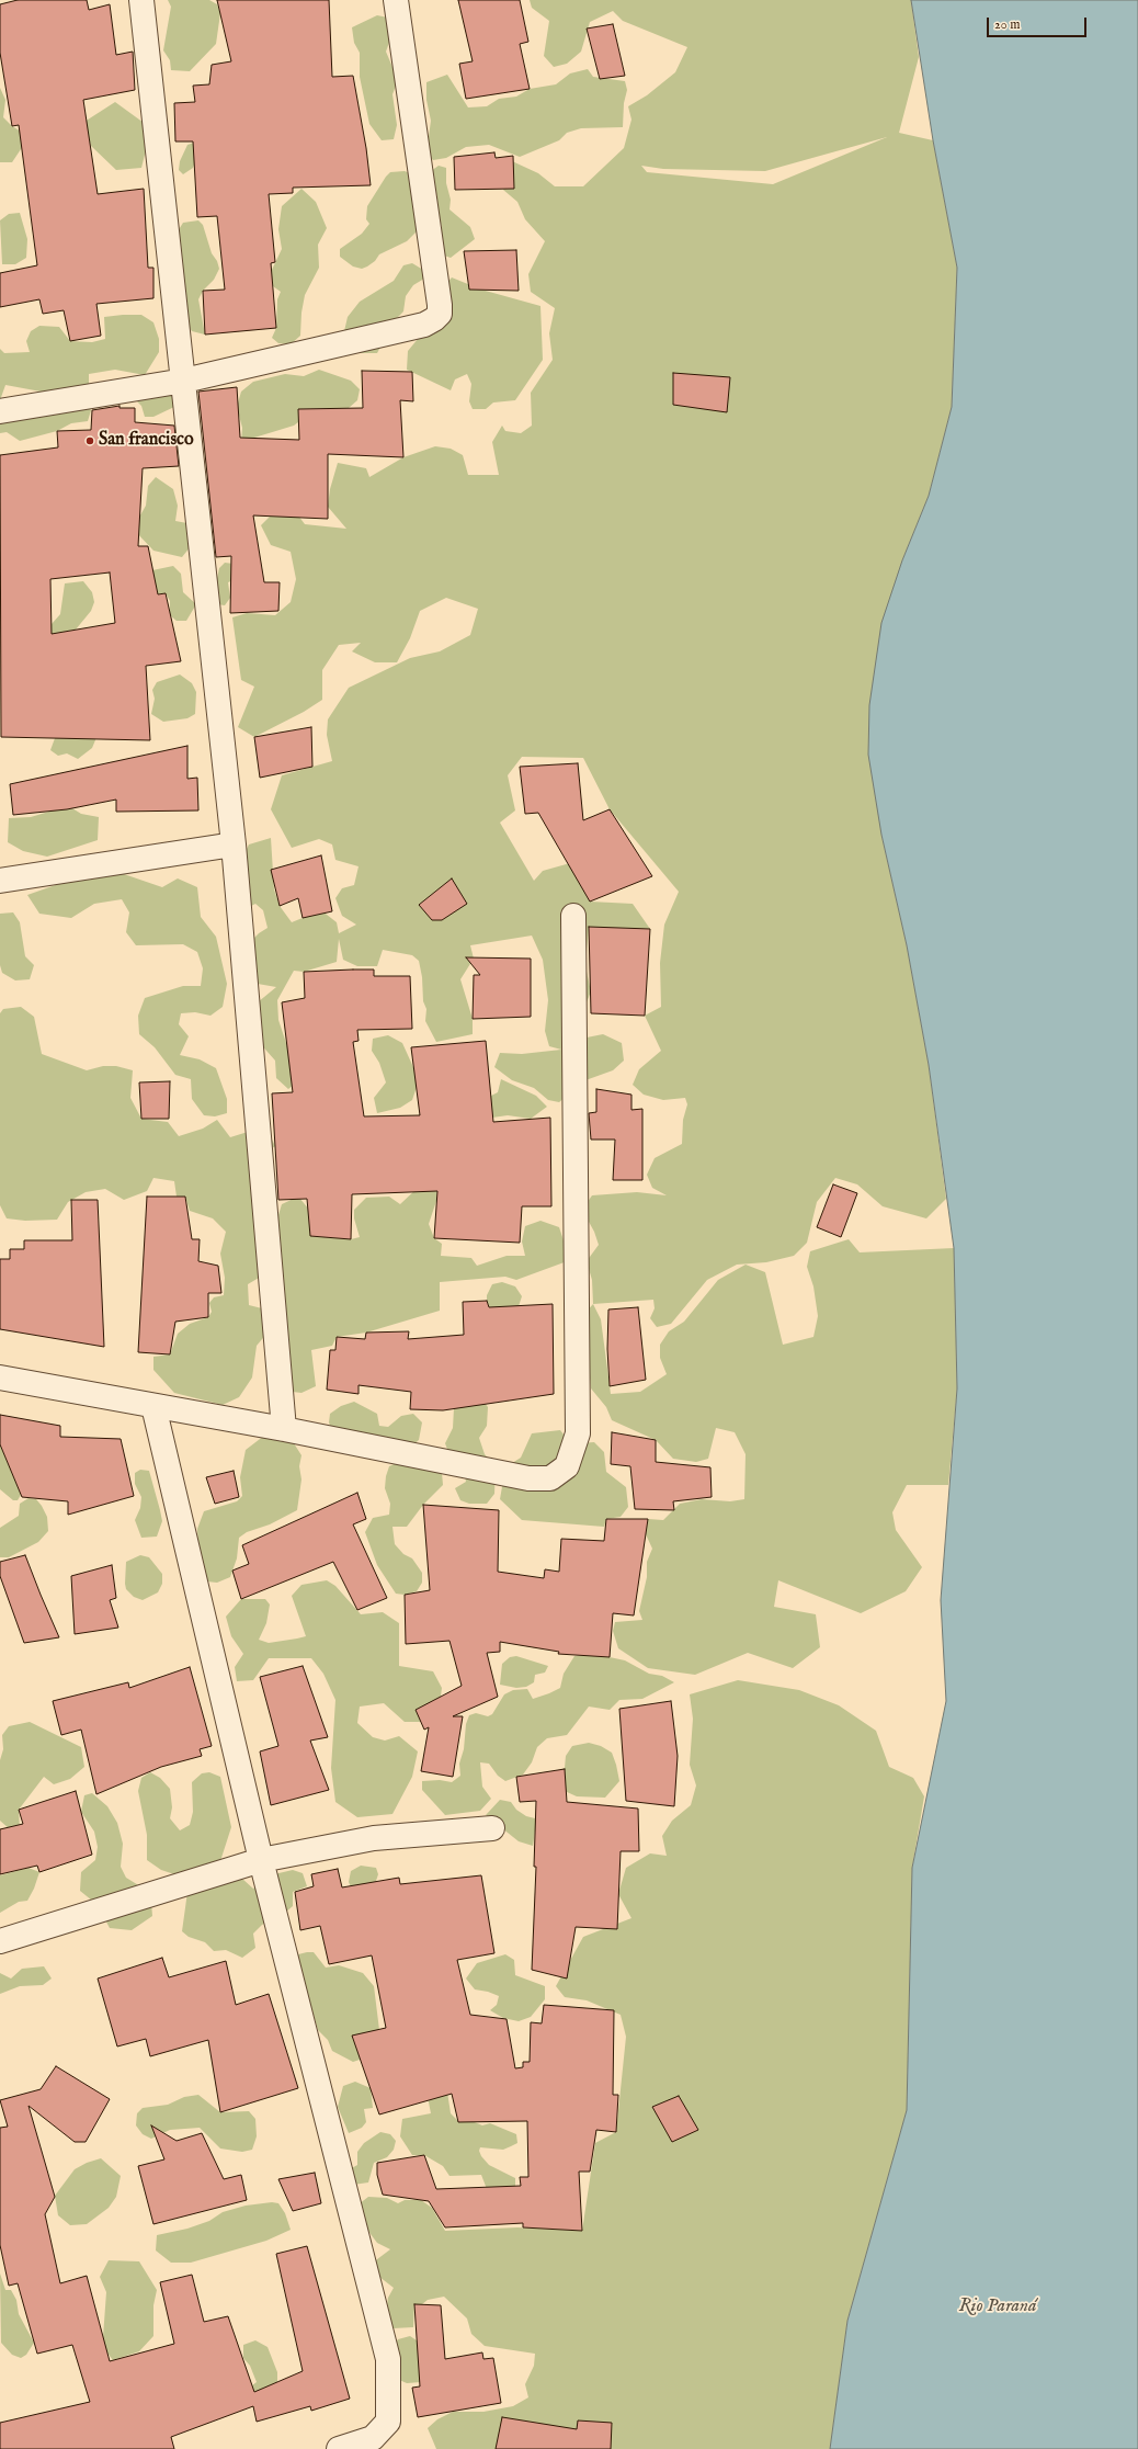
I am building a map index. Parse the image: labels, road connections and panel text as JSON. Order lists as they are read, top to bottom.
{
  "water": ["Rio Paraná"],
  "places": ["San francisco"],
  "scale_bar": "20 m"
}
